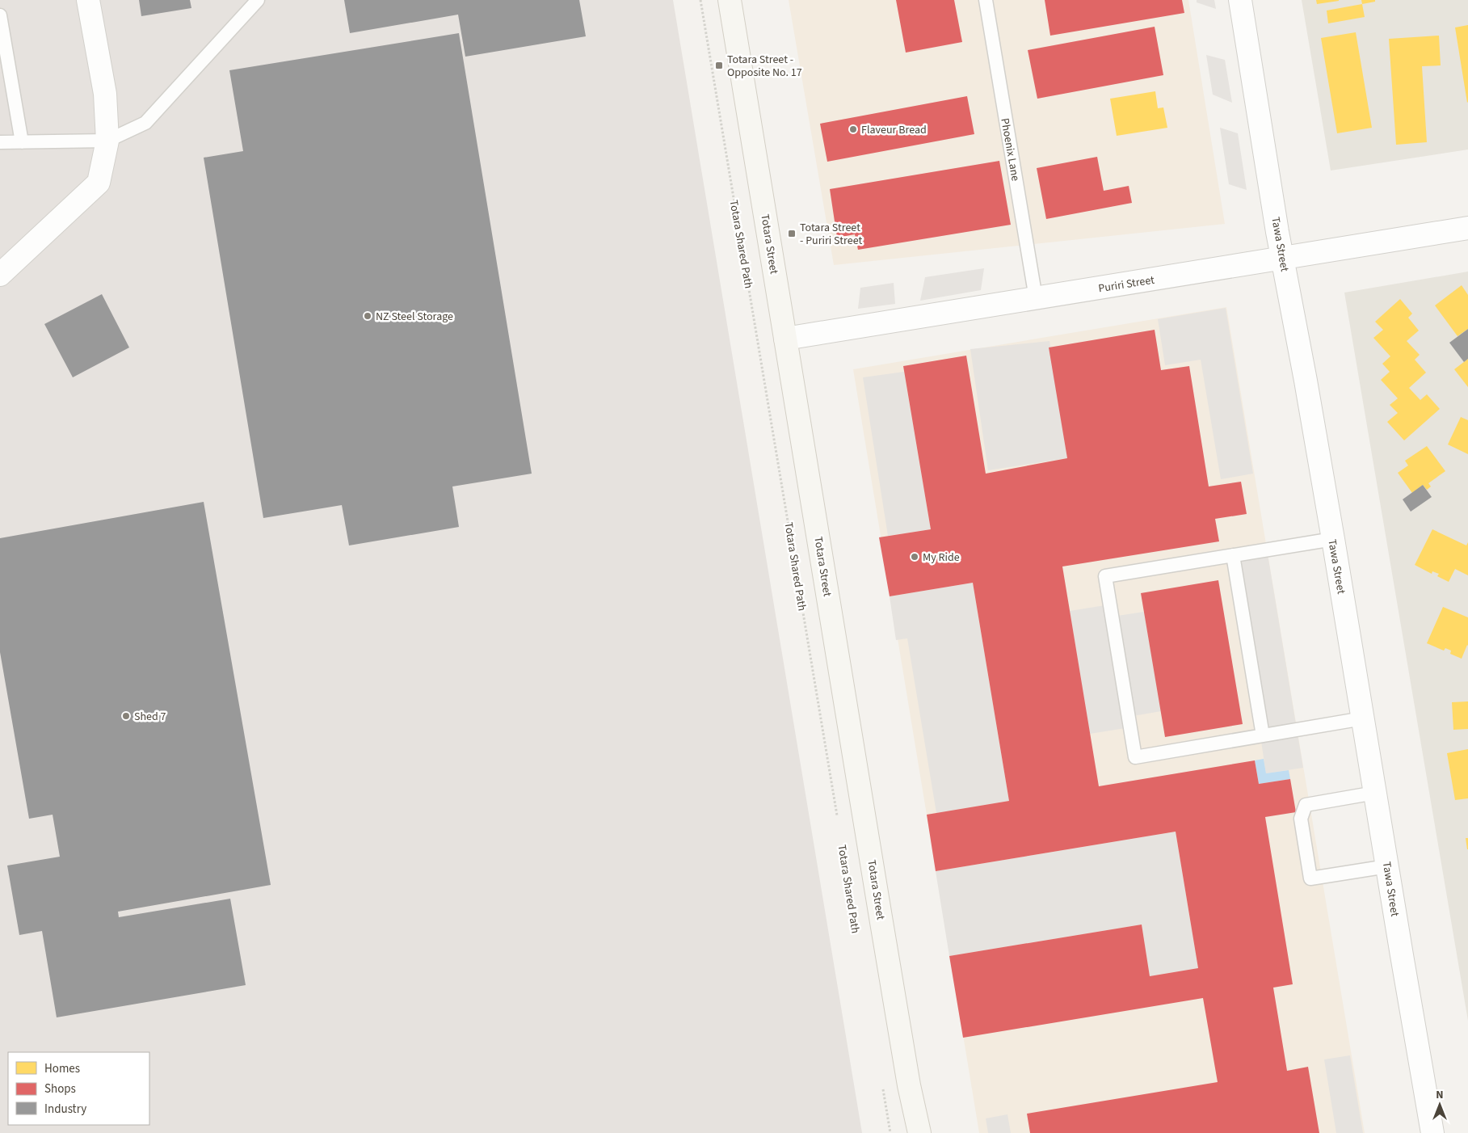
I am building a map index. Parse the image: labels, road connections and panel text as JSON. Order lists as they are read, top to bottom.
{
  "streets": {
    "main road": ["Totara Street"],
    "street": ["Tawa Street", "Puriri Street"],
    "lane": ["Phoenix Lane"],
    "path": ["Totara Shared Path"]
  },
  "crossings": [
    ["Phoenix Lane", "Puriri Street"],
    ["Totara Street", "Puriri Street"],
    ["Tawa Street", "Puriri Street"]
  ],
  "places": {
    "transit": ["Totara Street - Opposite No. 17", "Totara Street - Puriri Street"],
    "other": [
      "Flaveur Bread",
      "NZ Steel Storage",
      "My Ride",
      "Shed 7"
    ]
  },
  "legend": ["Homes", "Shops", "Industry"],
  "north": "top"
}
